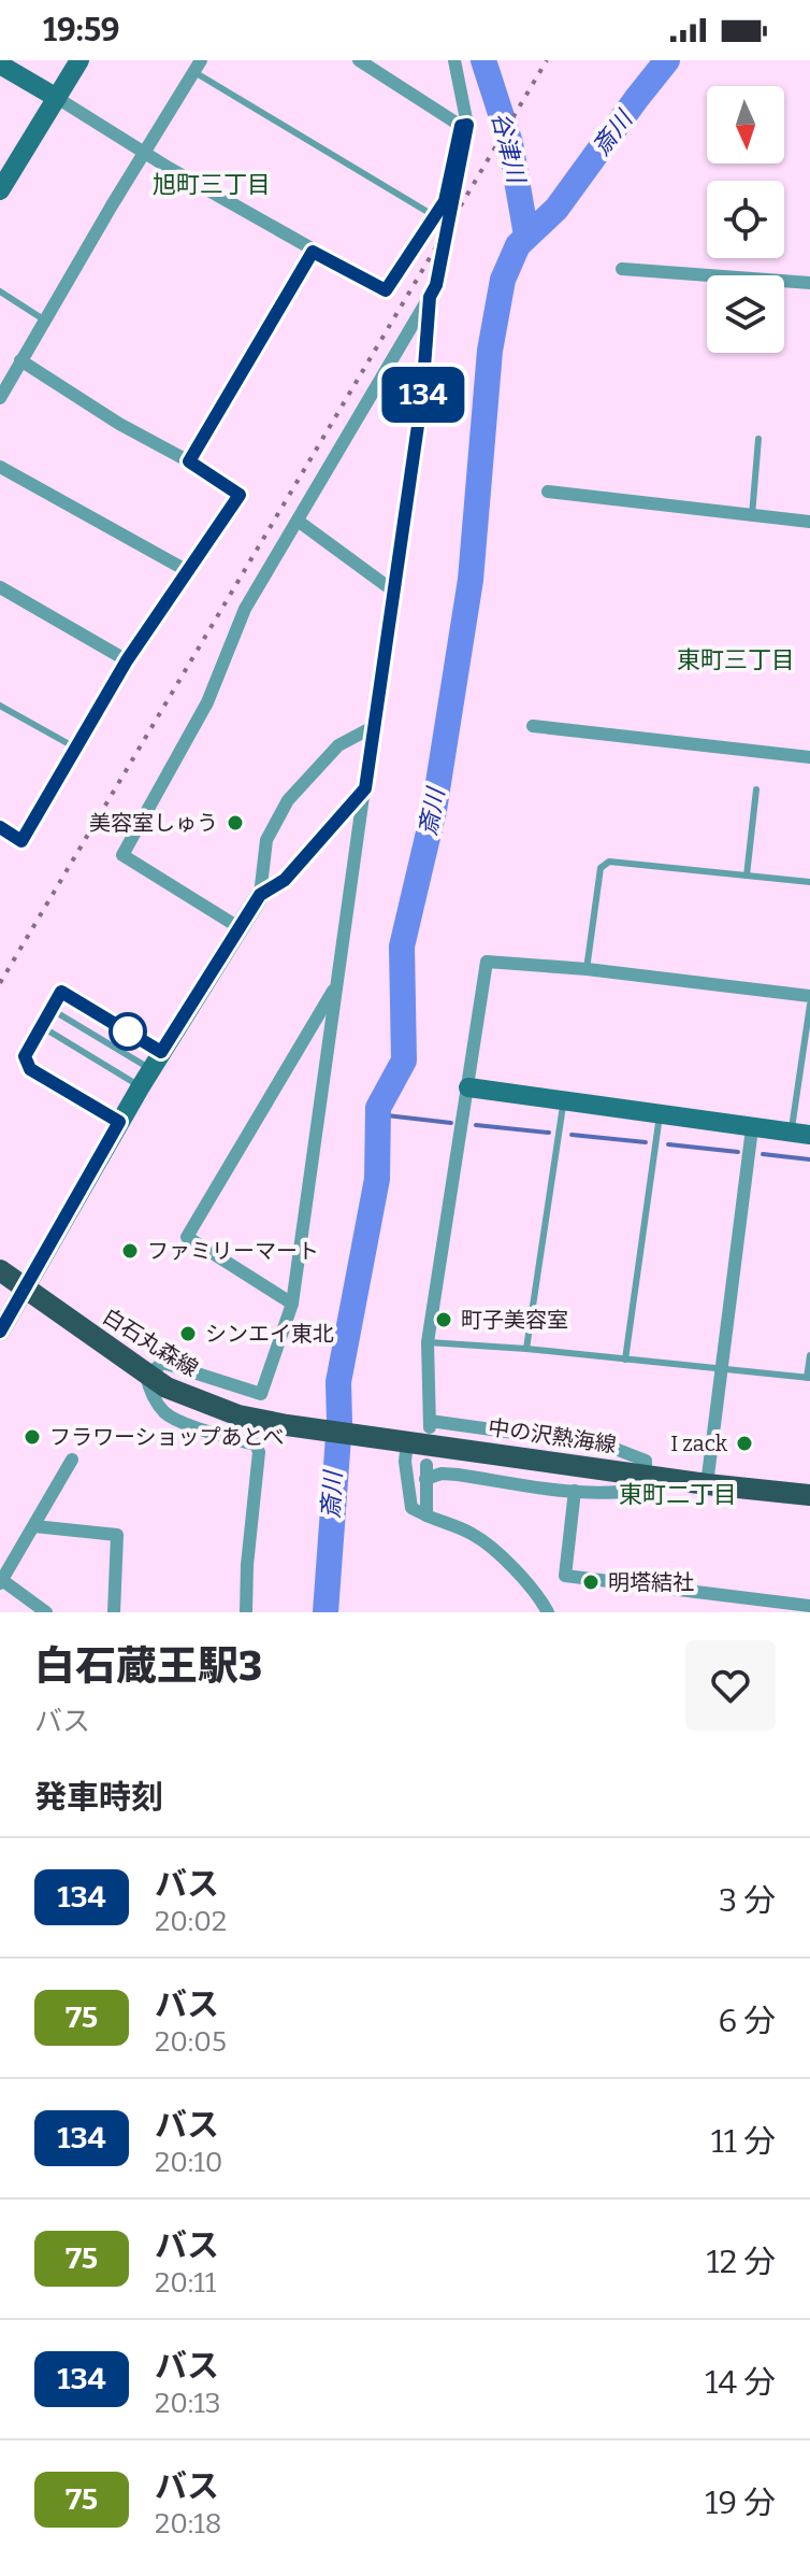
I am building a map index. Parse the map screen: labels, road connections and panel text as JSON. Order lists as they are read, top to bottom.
{
  "streets": {
    "main road": ["白石丸森線", "中の沢熱海線"]
  },
  "crossings": [
    ["白石丸森線", "中の沢熱海線"]
  ],
  "districts": ["旭町三丁目", "東町三丁目", "東町二丁目"],
  "water": ["斎川", "谷津川"],
  "places": [
    "美容室しゅう",
    "ファミリーマート",
    "町子美容室",
    "シンエイ東北",
    "フラワーショップあとべ",
    "I zack",
    "明塔結社"
  ],
  "lines": ["bus line 134"],
  "north": "bottom",
  "page": {
    "status": "19:59",
    "on_map": "134",
    "heading": [
      ["白石蔵王駅3", "バス"],
      "発車時刻"
    ],
    "list": [
      {
        "mark": "134",
        "name": "バス",
        "note": "20:02",
        "value": "3 分"
      },
      {
        "mark": "75",
        "name": "バス",
        "note": "20:05",
        "value": "6 分"
      },
      {
        "mark": "134",
        "name": "バス",
        "note": "20:10",
        "value": "11 分"
      },
      {
        "mark": "75",
        "name": "バス",
        "note": "20:11",
        "value": "12 分"
      },
      {
        "mark": "134",
        "name": "バス",
        "note": "20:13",
        "value": "14 分"
      },
      {
        "mark": "75",
        "name": "バス",
        "note": "20:18",
        "value": "19 分"
      }
    ]
  }
}
